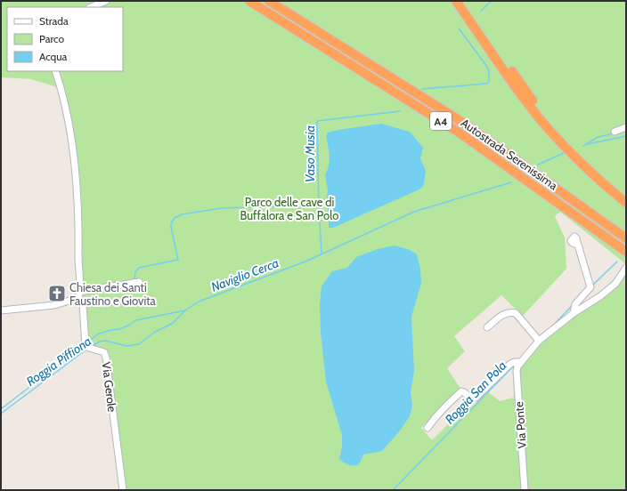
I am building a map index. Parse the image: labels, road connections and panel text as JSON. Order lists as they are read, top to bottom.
{
  "streets": {
    "highway": ["A4", "Autostrada Serenissima"],
    "street": ["Via Gerole", "Via Ponte"]
  },
  "water": [
    "Vaso Musia",
    "Naviglio Cerca",
    "Roggia Piffiona",
    "Roggia San Pola"
  ],
  "parks": ["Parco delle cave di Buffalora e San Polo"],
  "places": {
    "church": ["Chiesa dei Santi Faustino e Giovita"]
  },
  "legend": ["Strada", "Parco", "Acqua"]
}
